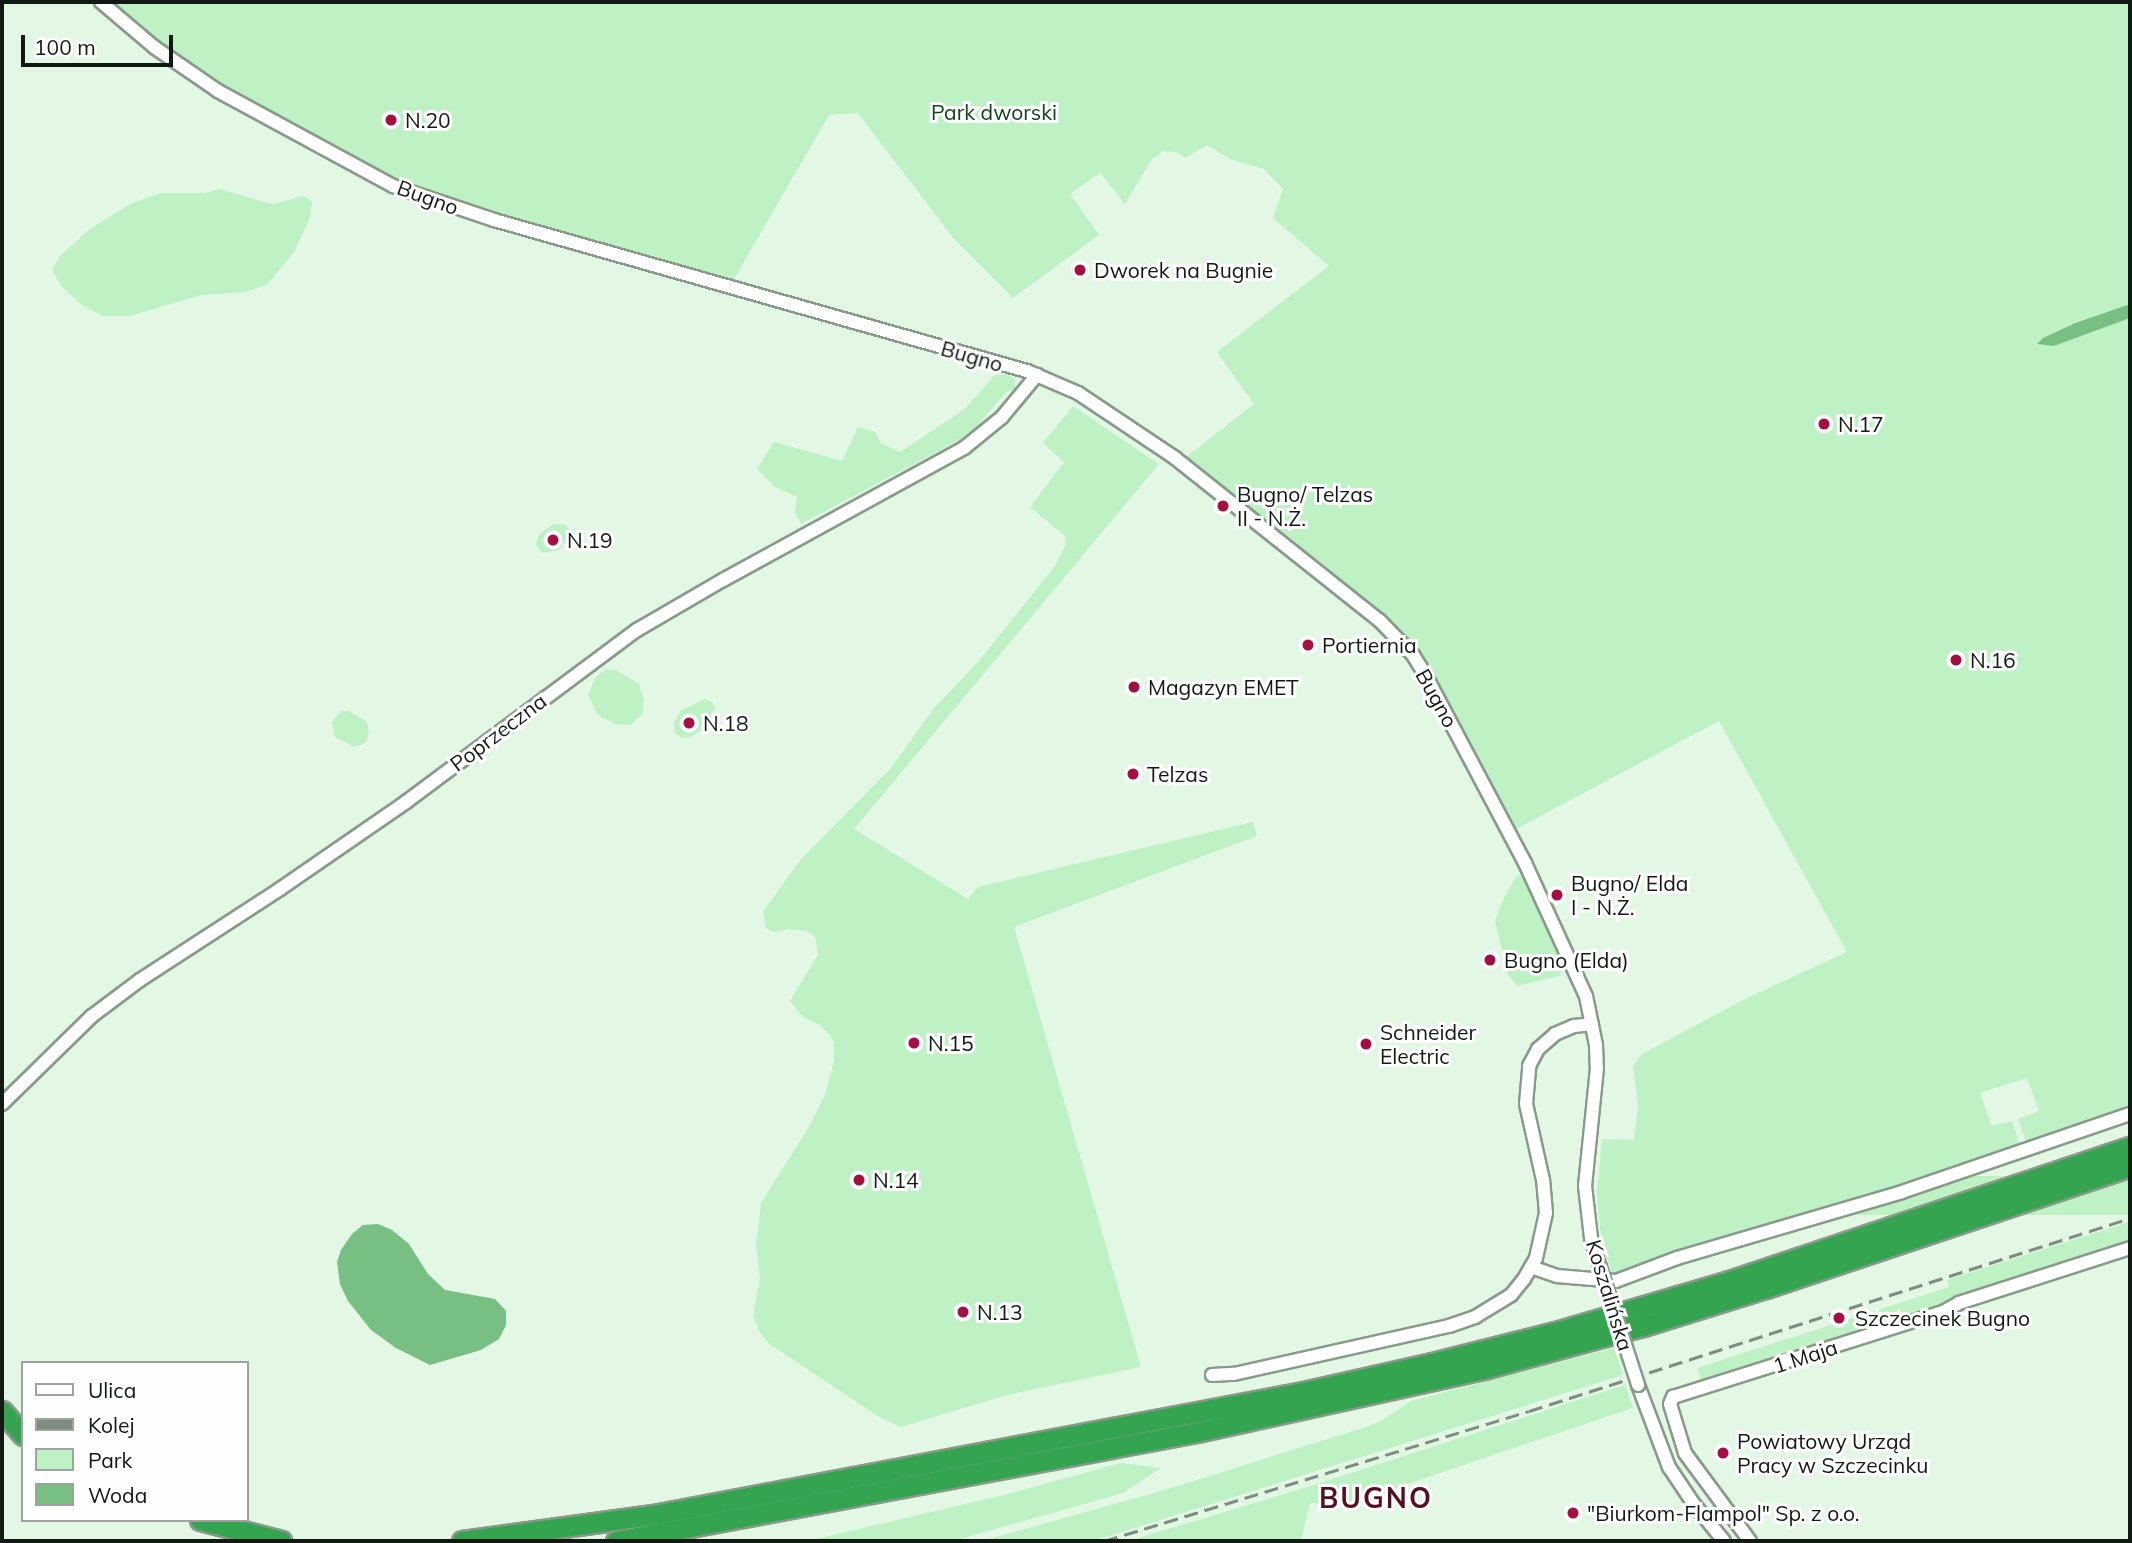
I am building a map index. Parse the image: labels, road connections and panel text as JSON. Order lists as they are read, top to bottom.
{
  "streets": {
    "street": [
      "Bugno",
      "Poprzeczna",
      "Koszalińska",
      "1 Maja"
    ]
  },
  "crossings": [
    ["Bugno", "Poprzeczna"],
    ["Bugno", "Koszalińska"]
  ],
  "districts": ["BUGNO"],
  "parks": ["Park dworski"],
  "places": [
    "N.20",
    "Dworek na Bugnie",
    "N.17",
    "Bugno/ Telzas II - N.Ż.",
    "N.19",
    "Portiernia",
    "N.16",
    "Magazyn EMET",
    "N.18",
    "Telzas",
    "Bugno/ Elda I - N.Ż.",
    "Bugno (Elda)",
    "N.15",
    "Schneider Electric",
    "N.14",
    "N.13",
    "Szczecinek Bugno",
    "Powiatowy Urząd Pracy w Szczecinku",
    "\"Biurkom-Flampol\" Sp. z o.o."
  ],
  "legend": [
    "Ulica",
    "Kolej",
    "Park",
    "Woda"
  ],
  "scale_bar": "100 m"
}
